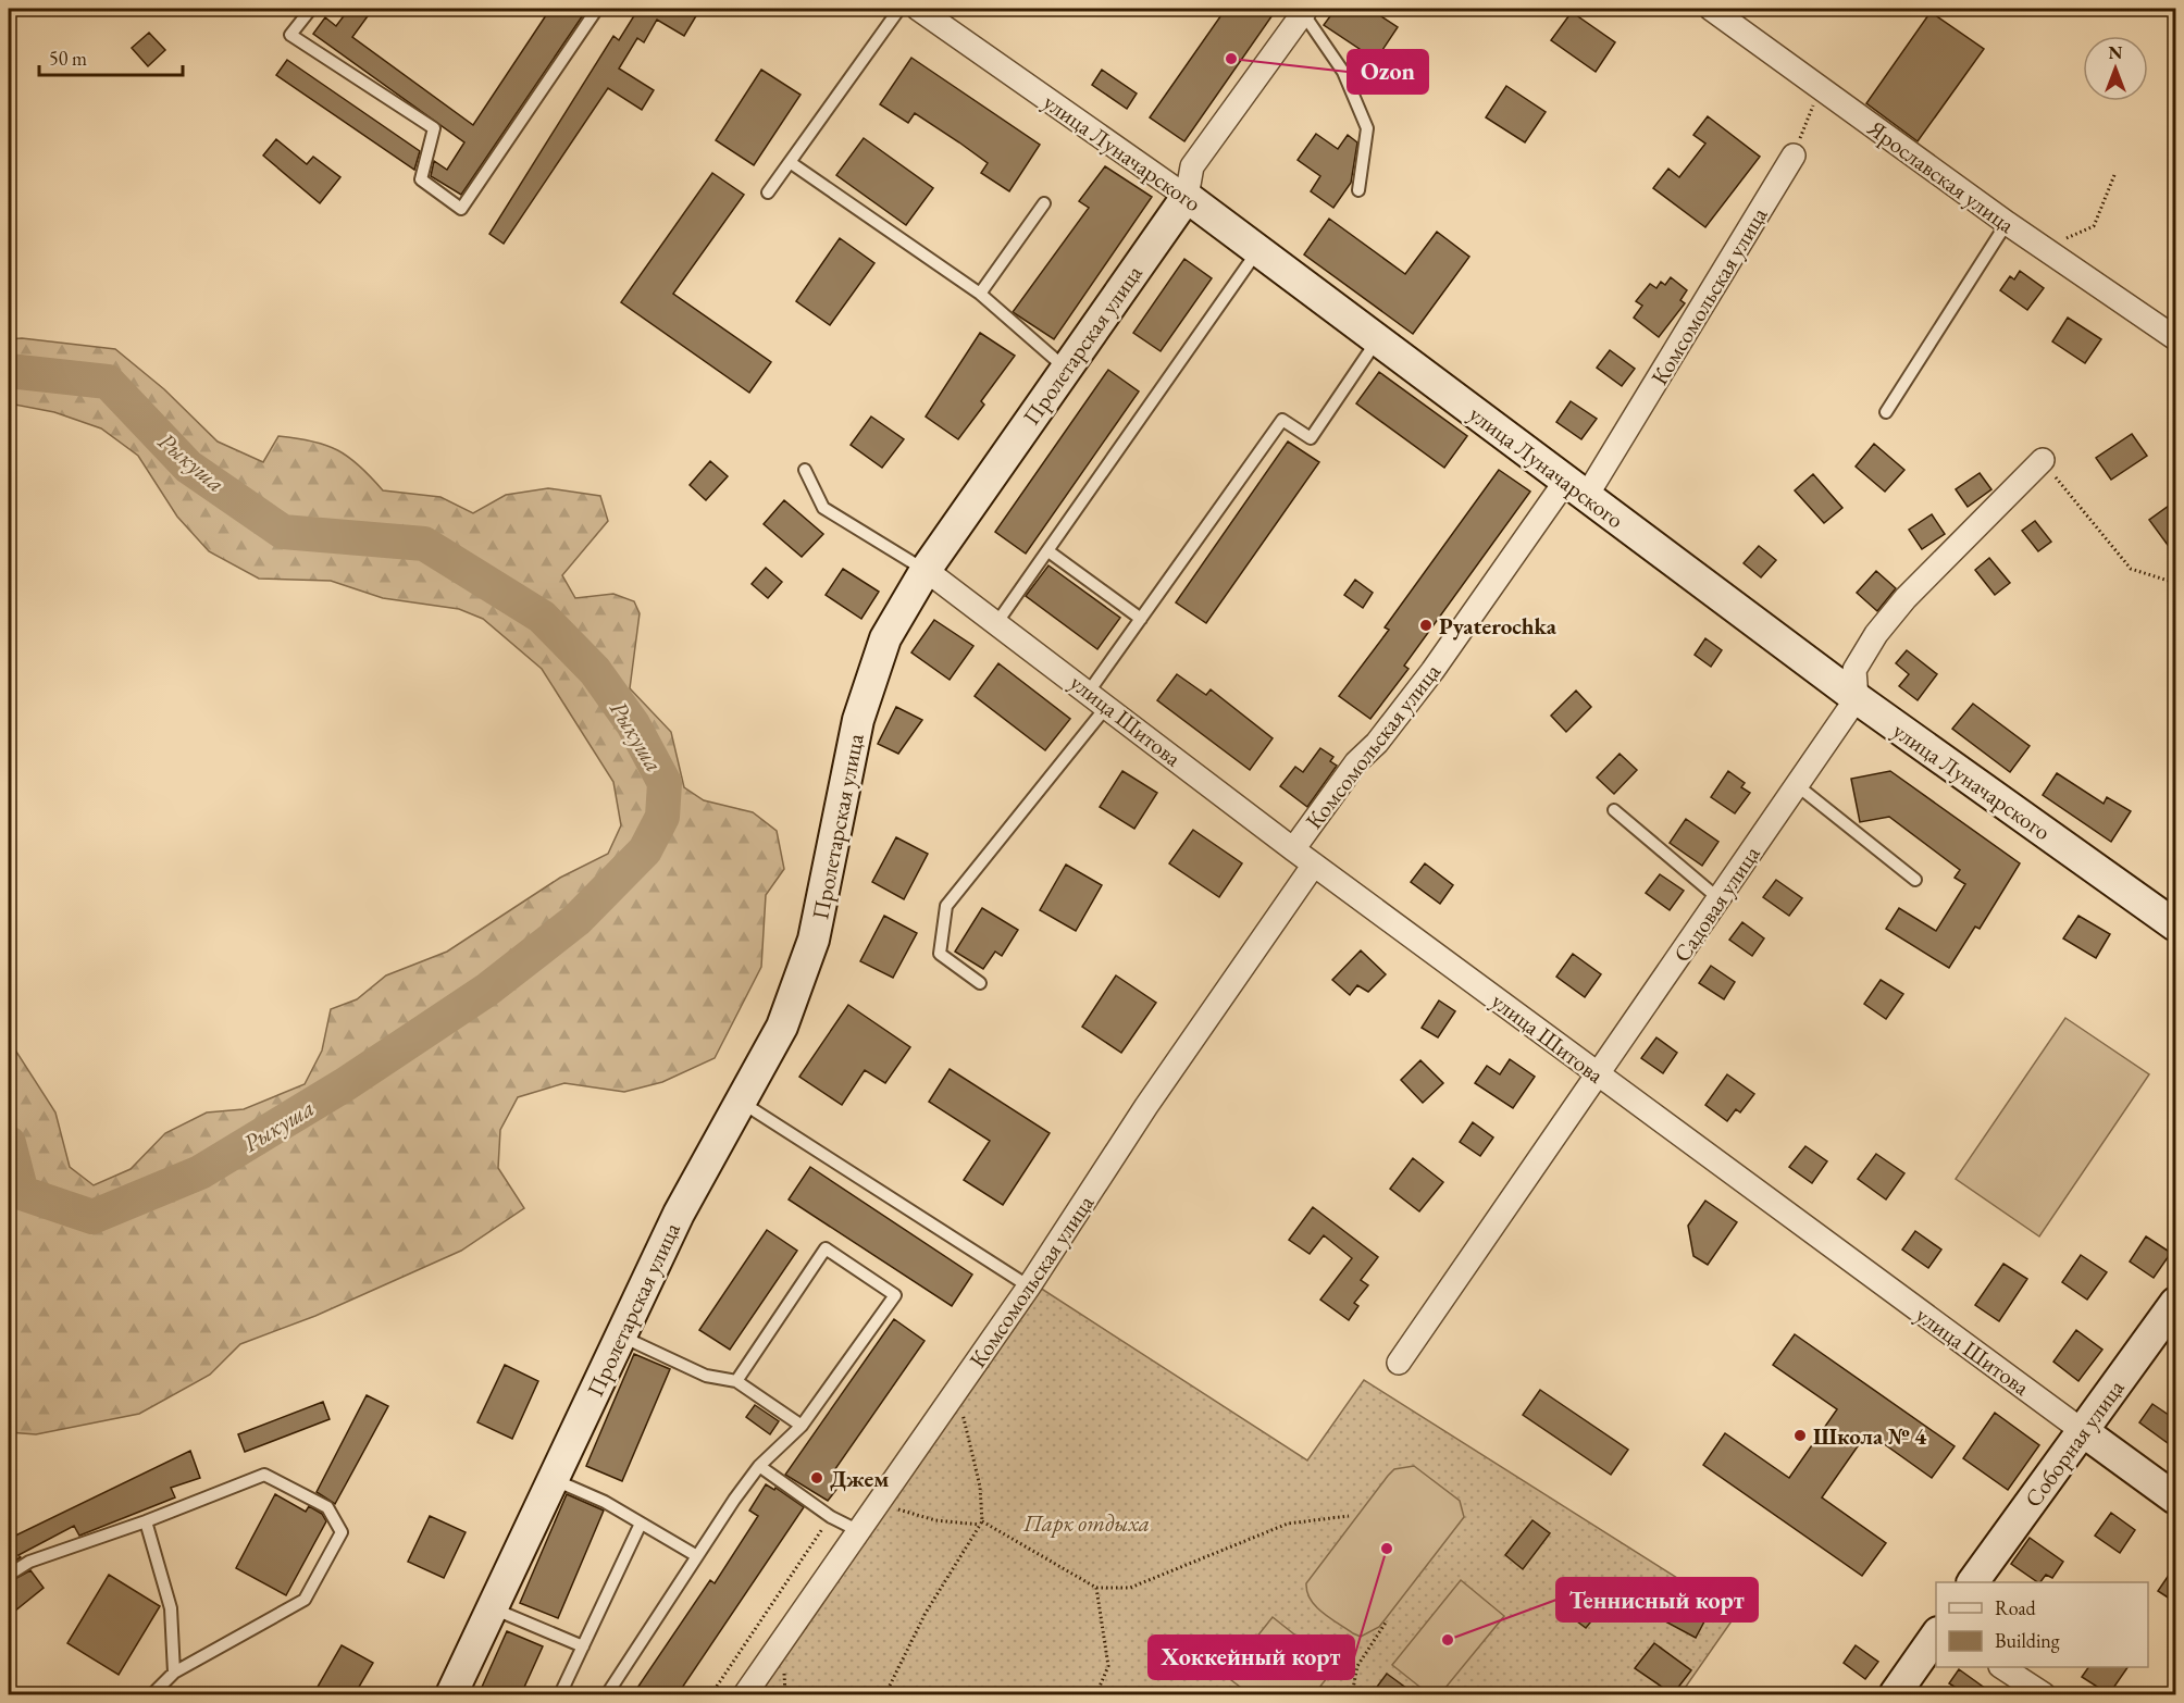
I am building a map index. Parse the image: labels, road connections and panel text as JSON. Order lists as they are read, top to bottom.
{
  "streets": {
    "street": [
      "улица Луначарского",
      "Ярославская улица",
      "Комсомольская улица",
      "Пролетарская улица",
      "улица Шитова",
      "Садовая улица",
      "Соборная улица"
    ]
  },
  "crossings": [
    ["улица Луначарского", "Комсомольская улица"],
    ["улица Луначарского", "Пролетарская улица"],
    ["улица Луначарского", "Садовая улица"],
    ["Комсомольская улица", "улица Шитова"],
    ["Пролетарская улица", "улица Шитова"],
    ["улица Шитова", "Садовая улица"],
    ["улица Шитова", "Соборная улица"]
  ],
  "water": ["Рыкуша"],
  "parks": ["Парк отдыха"],
  "places": [
    "Ozon",
    "Pyaterochka",
    "Школа № 4",
    "Джем",
    "Хоккейный корт",
    "Теннисный корт"
  ],
  "legend": ["Road", "Building"],
  "scale_bar": "50 m",
  "north": "top"
}
